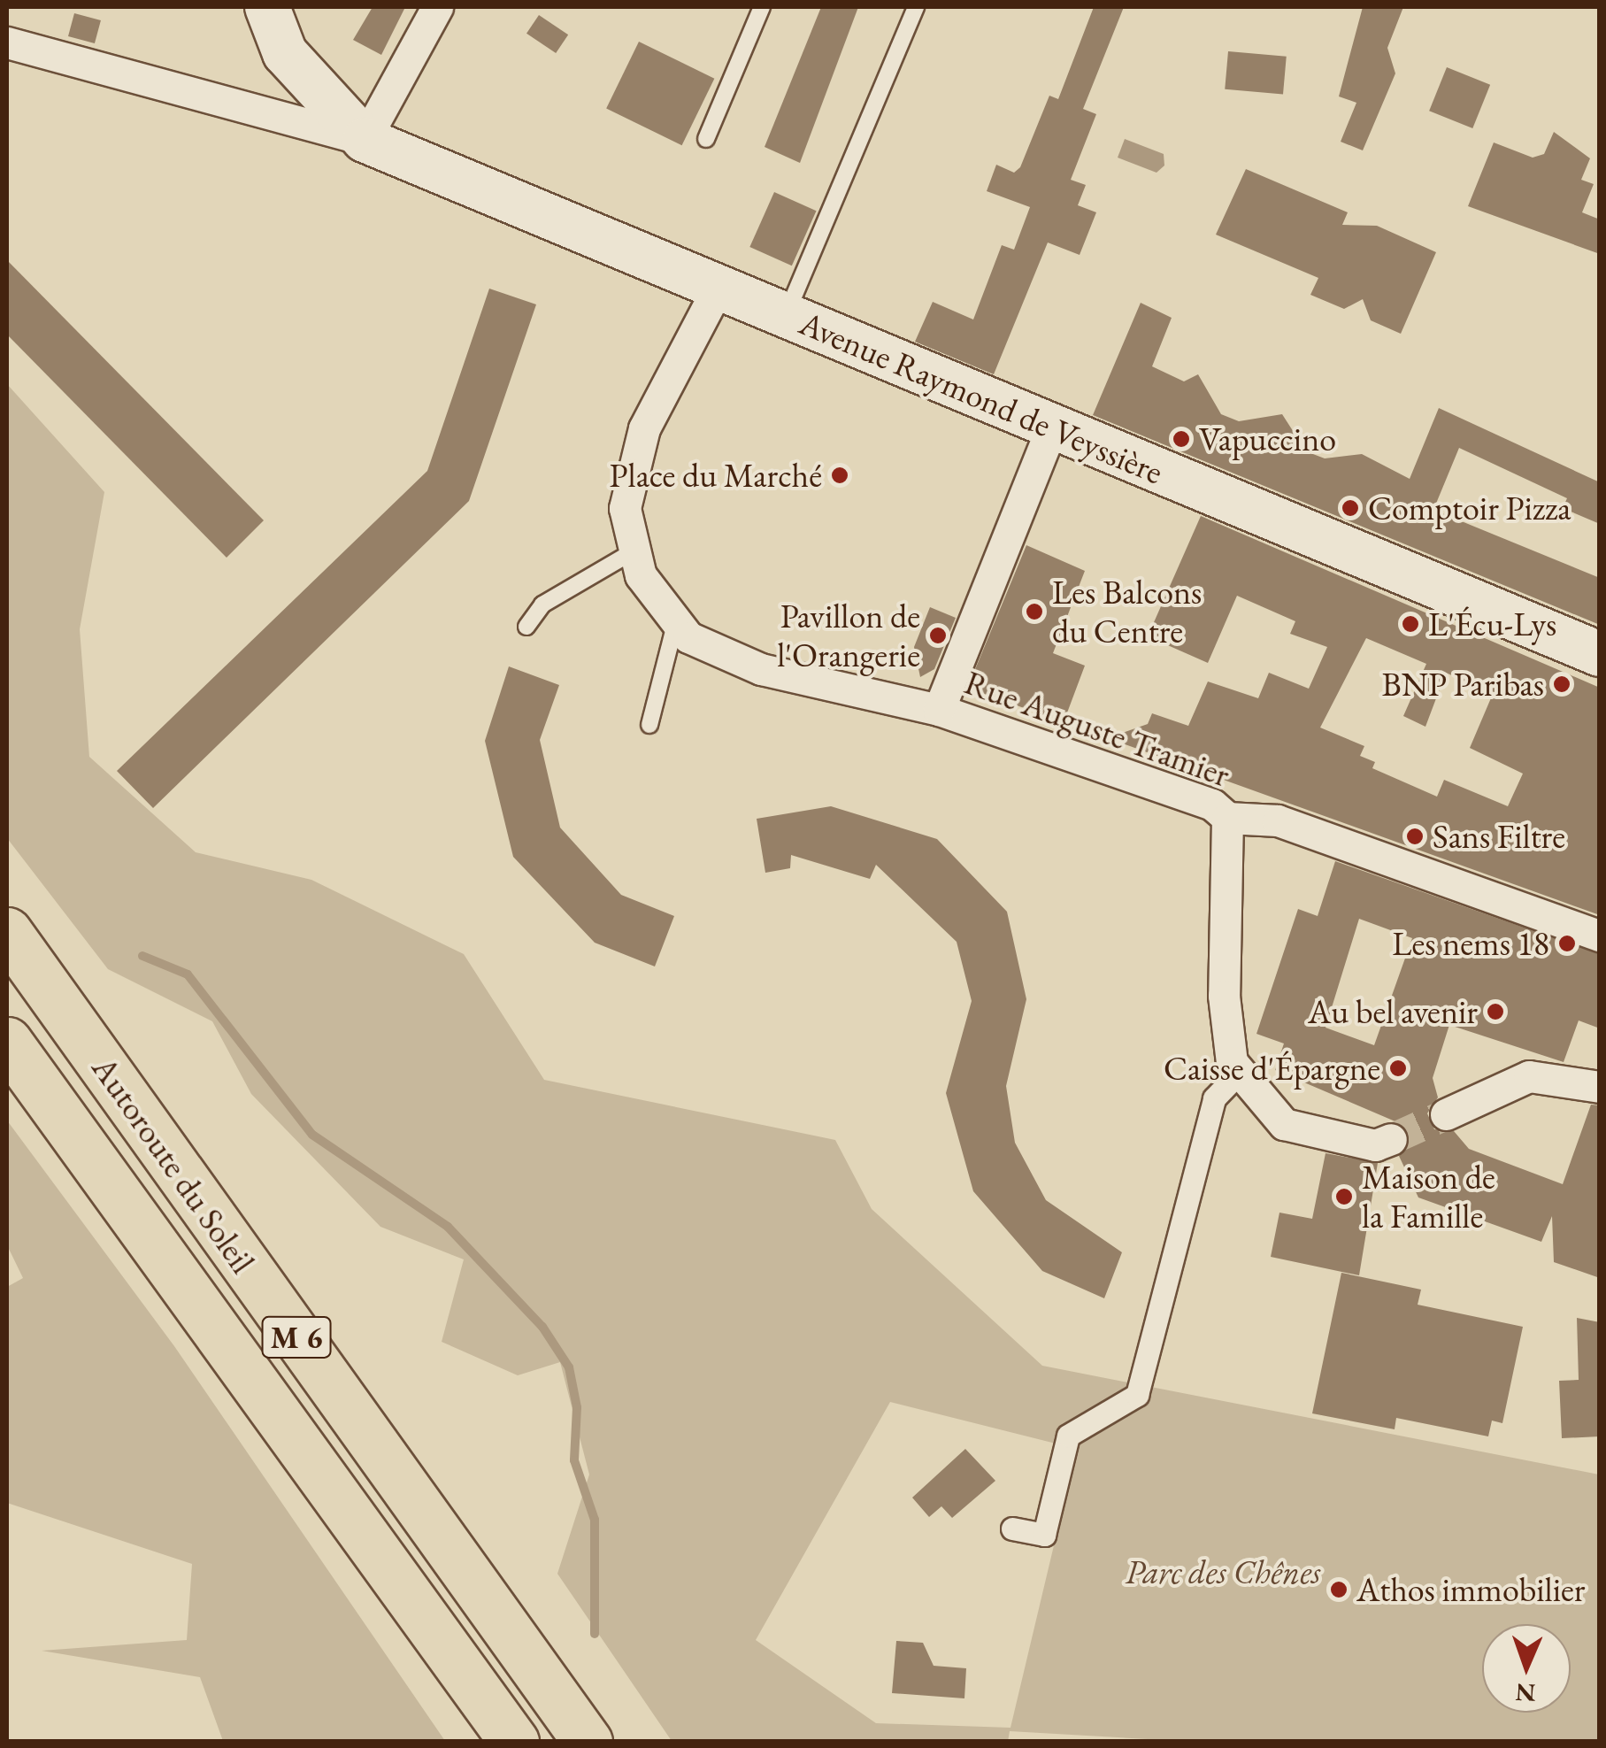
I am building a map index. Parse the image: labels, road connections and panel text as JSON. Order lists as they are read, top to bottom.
{
  "streets": {
    "highway": ["Autoroute du Soleil", "M 6"],
    "main road": ["Avenue Raymond de Veyssière"],
    "street": ["Rue Auguste Tramier"]
  },
  "parks": ["Parc des Chênes"],
  "places": [
    "Vapuccino",
    "Place du Marché",
    "Comptoir Pizza",
    "Les Balcons du Centre",
    "L'Écu-Lys",
    "Pavillon de l'Orangerie",
    "BNP Paribas",
    "Sans Filtre",
    "Les nems 18",
    "Au bel avenir",
    "Caisse d'Épargne",
    "Maison de la Famille",
    "Athos immobilier"
  ],
  "north": "bottom"
}
